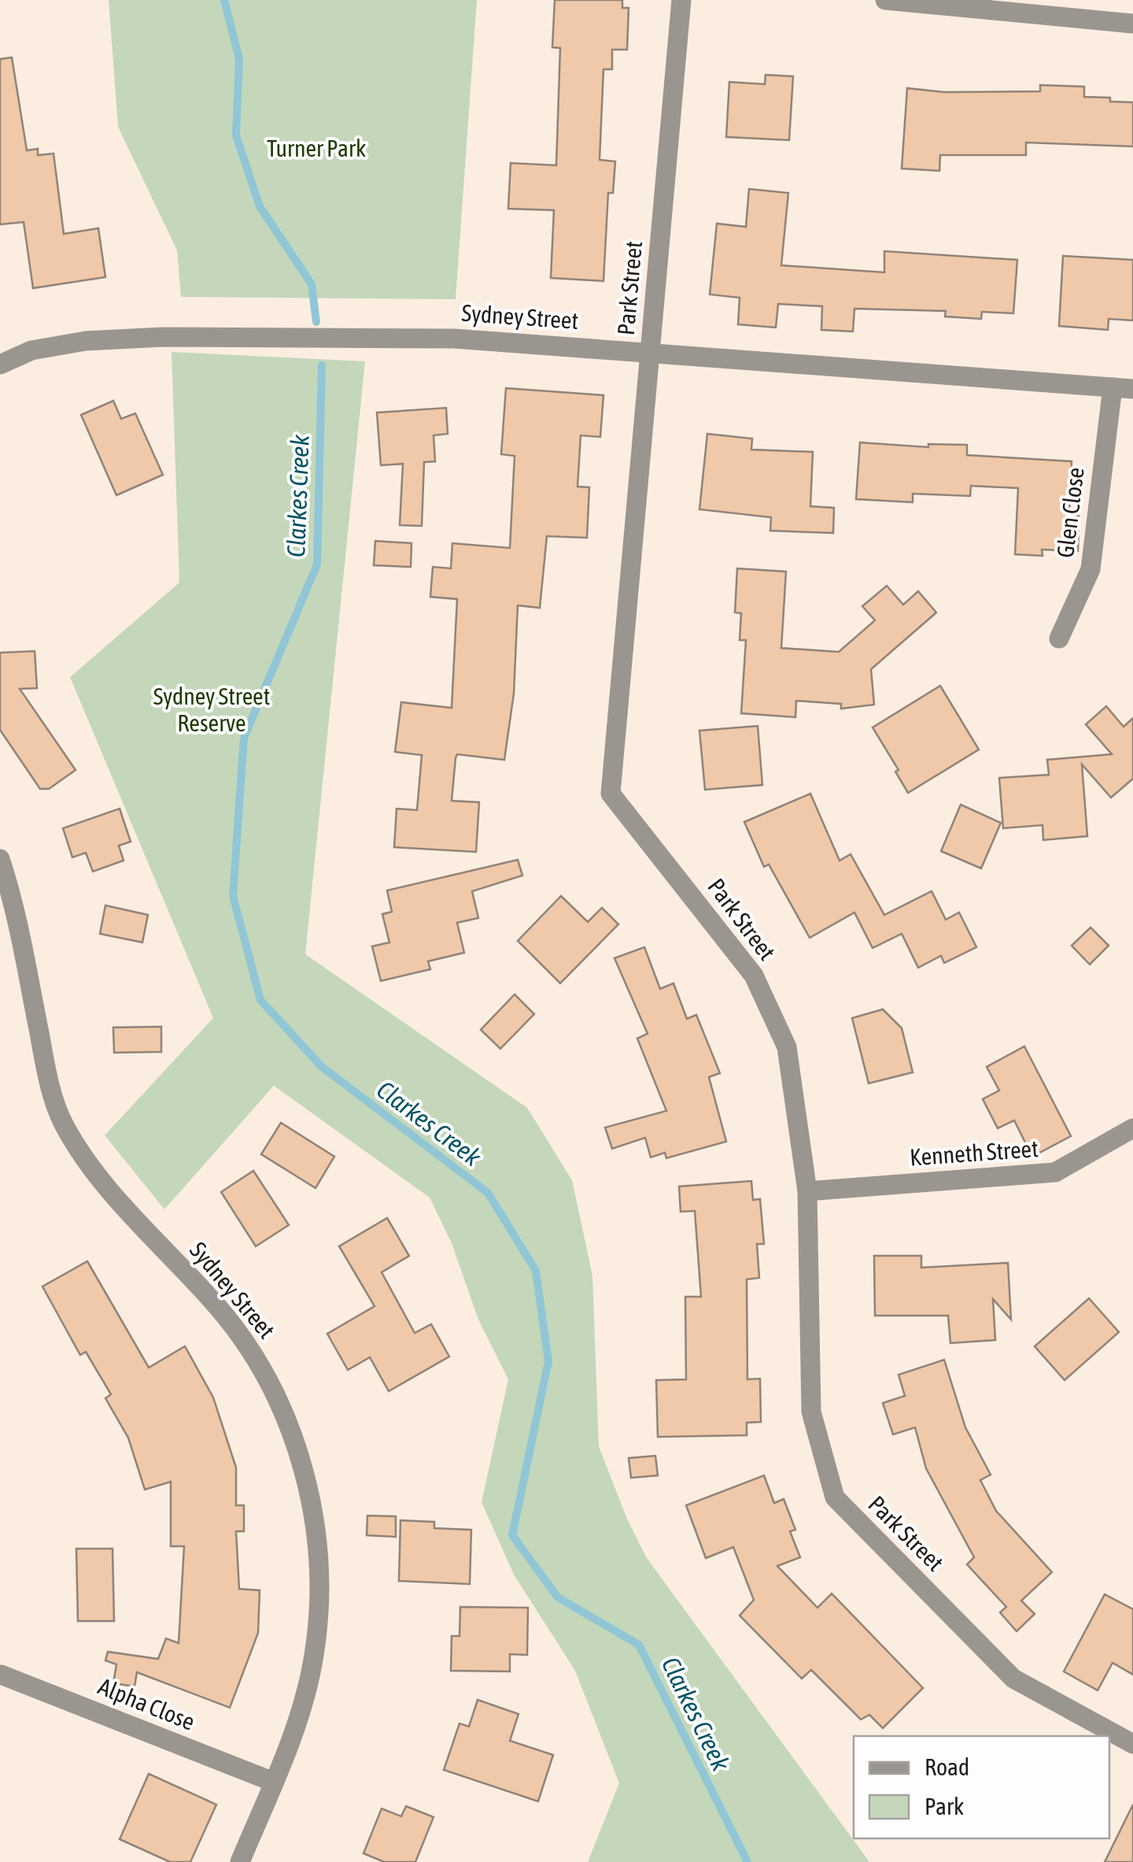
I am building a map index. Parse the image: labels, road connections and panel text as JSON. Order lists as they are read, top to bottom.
{
  "streets": {
    "street": [
      "Park Street",
      "Sydney Street",
      "Glen Close",
      "Kenneth Street",
      "Alpha Close"
    ]
  },
  "crossings": [
    ["Park Street", "Sydney Street"],
    ["Park Street", "Kenneth Street"],
    ["Sydney Street", "Glen Close"],
    ["Sydney Street", "Alpha Close"]
  ],
  "water": ["Clarkes Creek"],
  "parks": ["Turner Park", "Sydney Street Reserve"],
  "legend": ["Road", "Park"]
}
